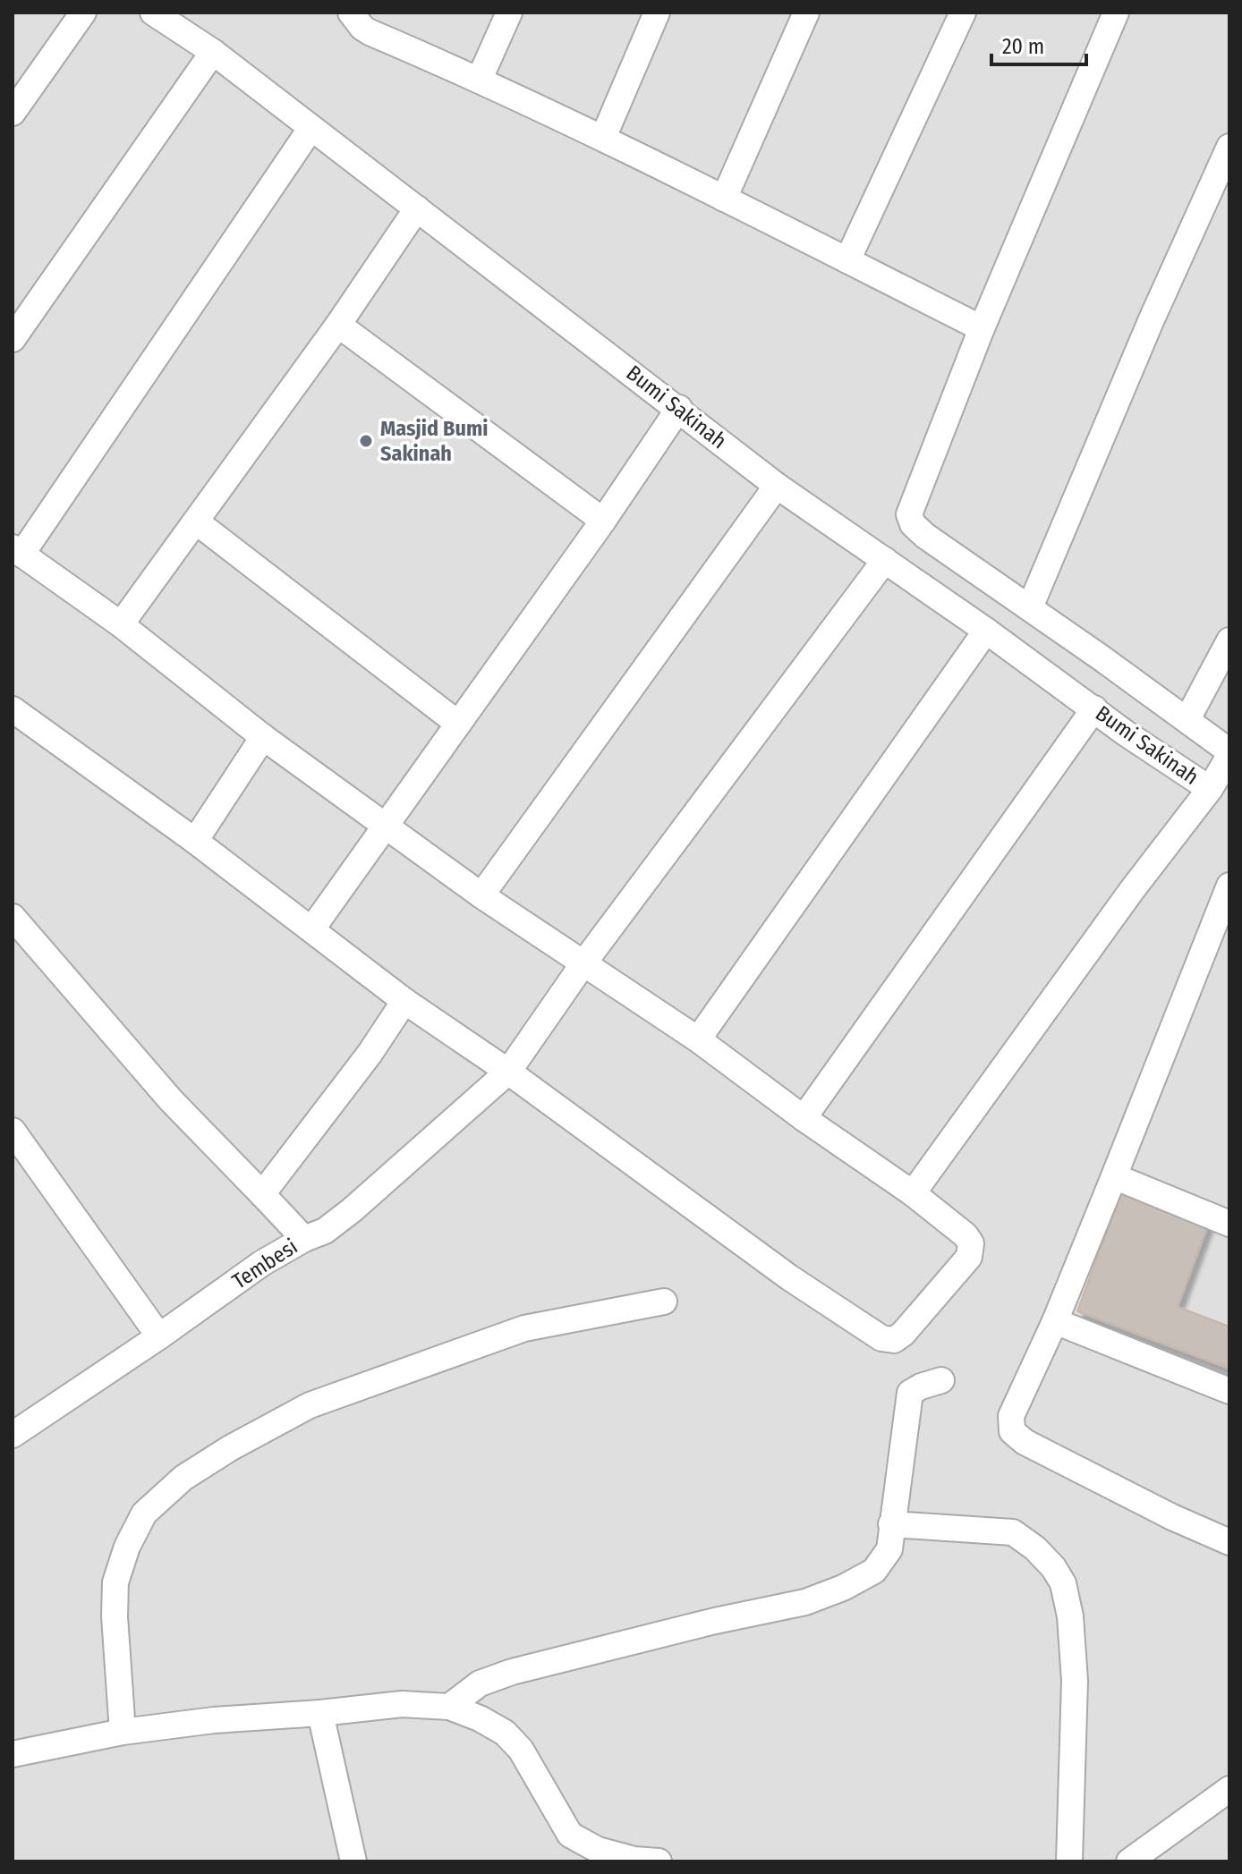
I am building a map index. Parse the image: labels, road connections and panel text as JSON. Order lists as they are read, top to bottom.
{
  "streets": {
    "street": ["Bumi Sakinah", "Tembesi"]
  },
  "places": ["Masjid Bumi Sakinah"],
  "scale_bar": "20 m"
}
